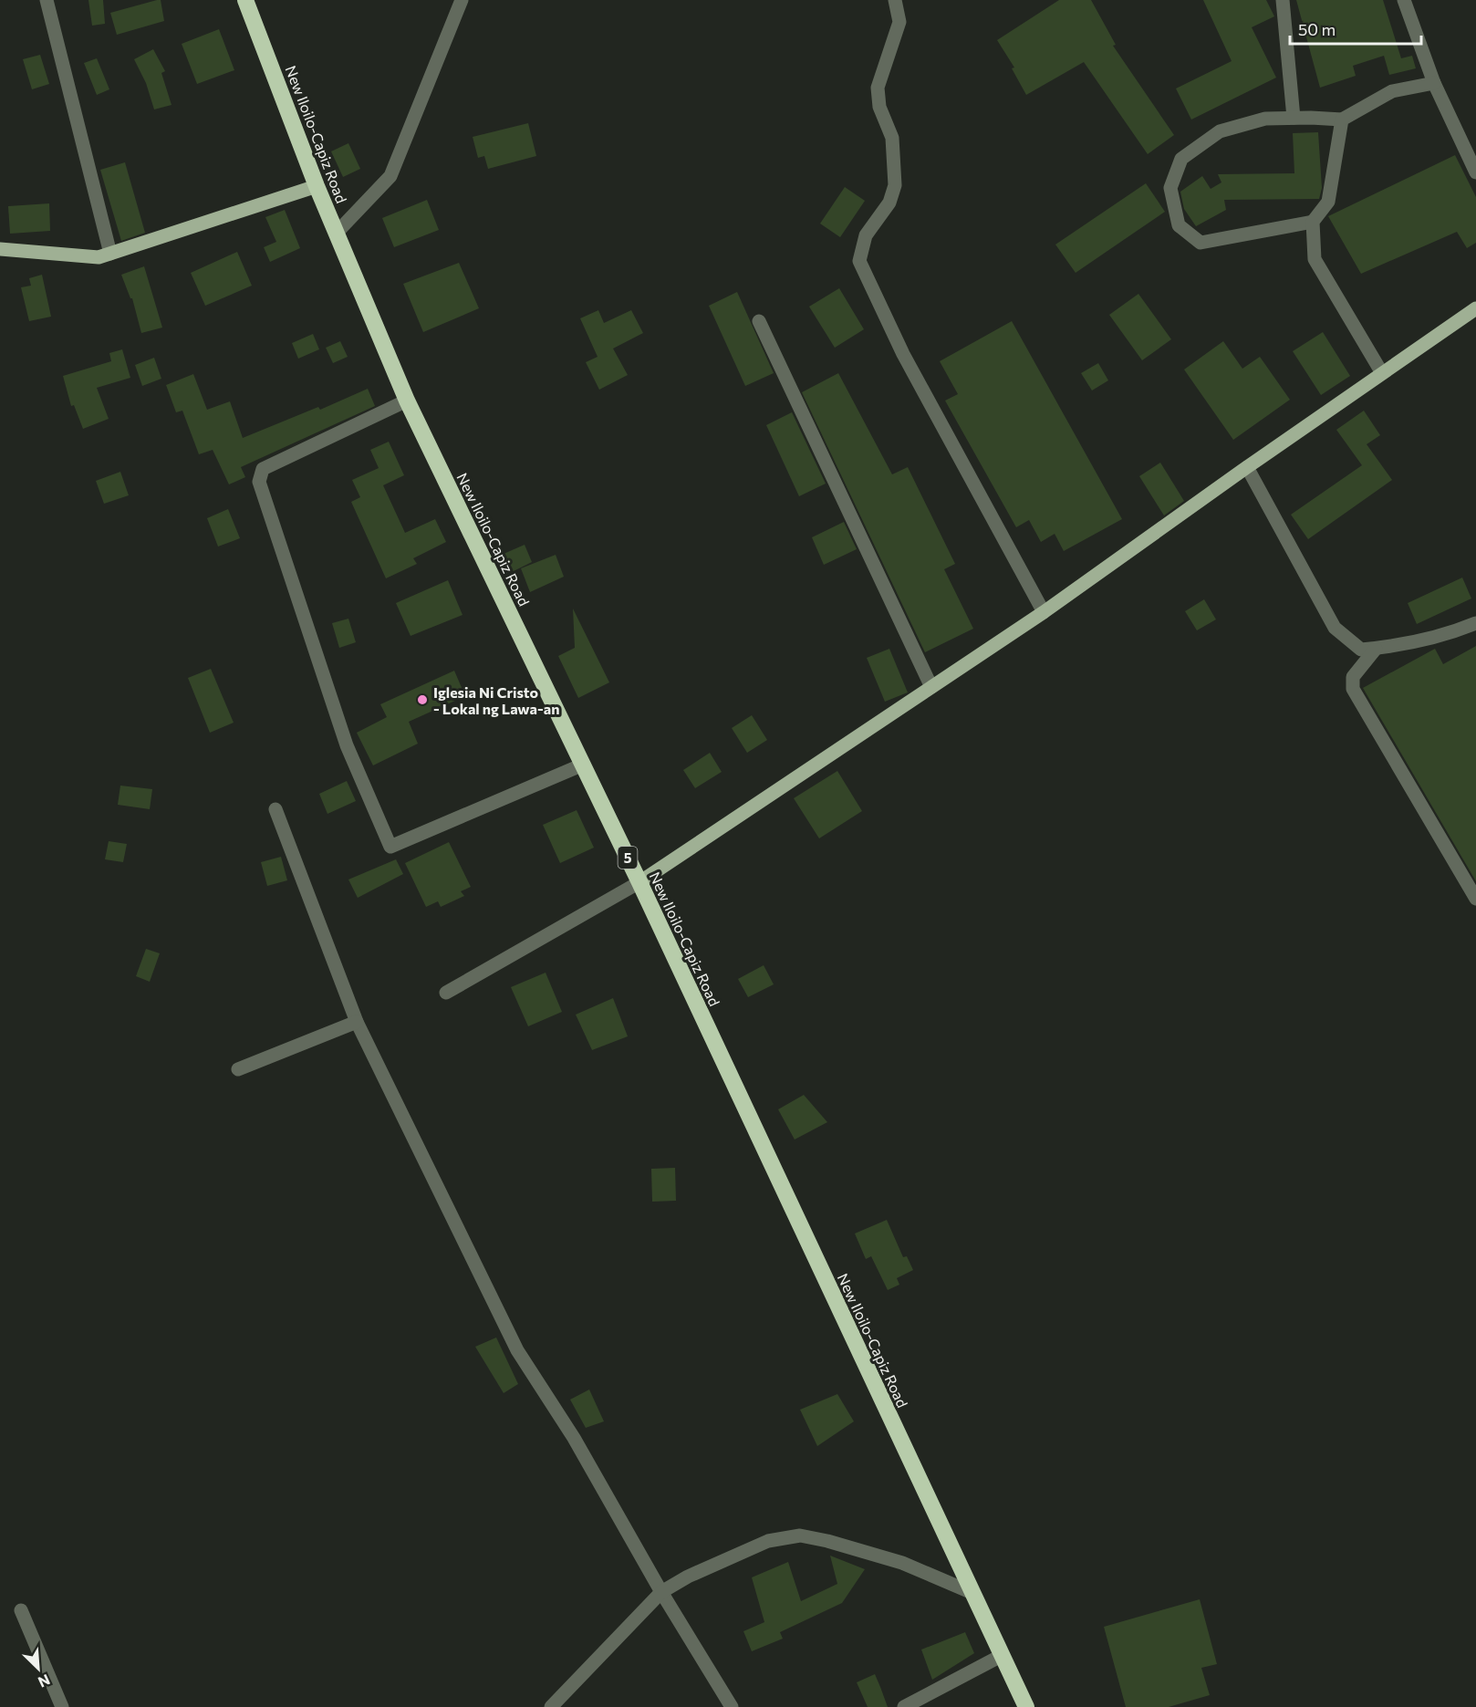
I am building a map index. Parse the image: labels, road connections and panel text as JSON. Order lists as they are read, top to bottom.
{
  "streets": {
    "highway": ["New Iloilo-Capiz Road", "5"]
  },
  "places": ["Iglesia Ni Cristo - Lokal ng Lawa-an"],
  "scale_bar": "50 m",
  "north": "bottom right"
}
